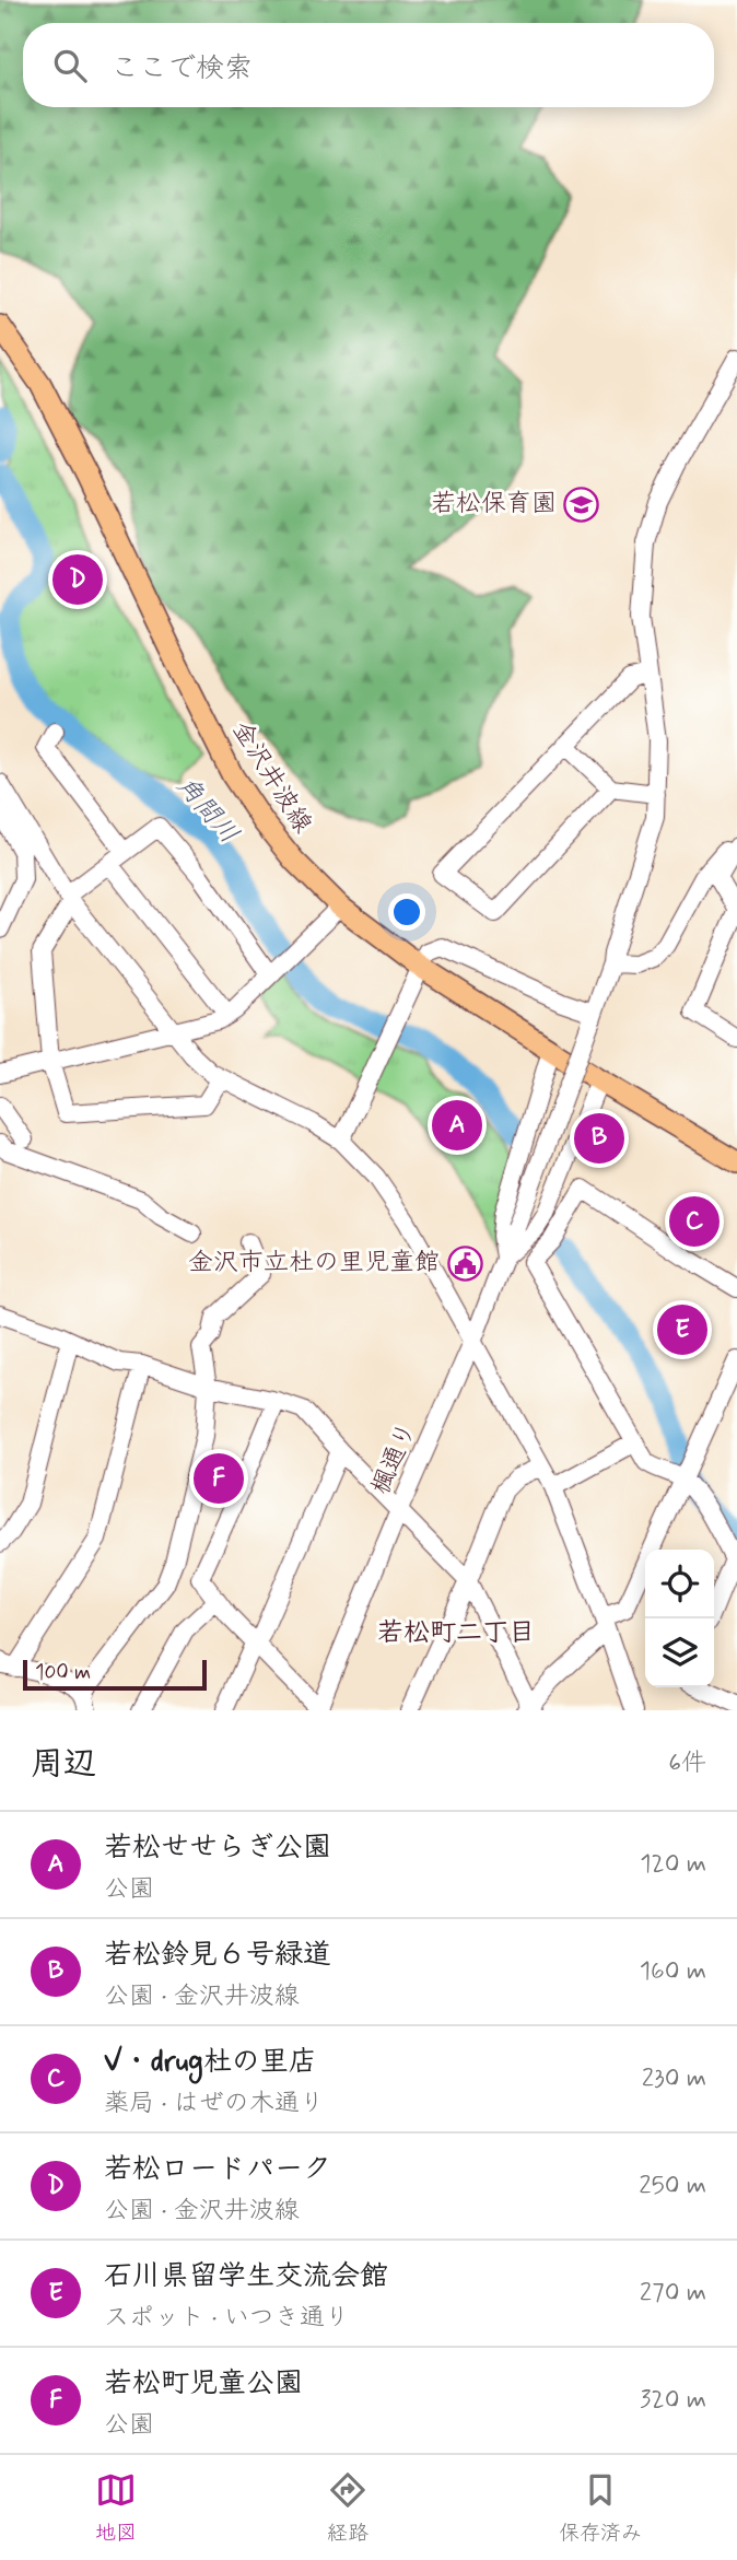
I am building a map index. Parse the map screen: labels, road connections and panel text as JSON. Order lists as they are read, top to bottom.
{
  "streets": {
    "main road": ["金沢井波線"],
    "street": ["楓通り"]
  },
  "districts": ["若松町二丁目"],
  "water": ["角間川"],
  "places": {
    "school or university": ["若松保育園"],
    "public building": ["金沢市立杜の里児童館"]
  },
  "scale_bar": "100 m",
  "page": {
    "search": "ここで検索",
    "pins": [
      "D",
      "A",
      "B",
      "C",
      "E",
      "F"
    ],
    "scale": "100 m",
    "heading": ["周辺", "6件"],
    "list": [
      {
        "mark": "A",
        "name": "若松せせらぎ公園",
        "note": "公園",
        "value": "120 m"
      },
      {
        "mark": "B",
        "name": "若松鈴見６号緑道",
        "note": "公園 · 金沢井波線",
        "value": "160 m"
      },
      {
        "mark": "C",
        "name": "V・drug杜の里店",
        "note": "薬局 · はぜの木通り",
        "value": "230 m"
      },
      {
        "mark": "D",
        "name": "若松ロードパーク",
        "note": "公園 · 金沢井波線",
        "value": "250 m"
      },
      {
        "mark": "E",
        "name": "石川県留学生交流会館",
        "note": "スポット · いつき通り",
        "value": "270 m"
      },
      {
        "mark": "F",
        "name": "若松町児童公園",
        "note": "公園",
        "value": "320 m"
      }
    ],
    "nav": ["地図", "経路", "保存済み"]
  }
}
